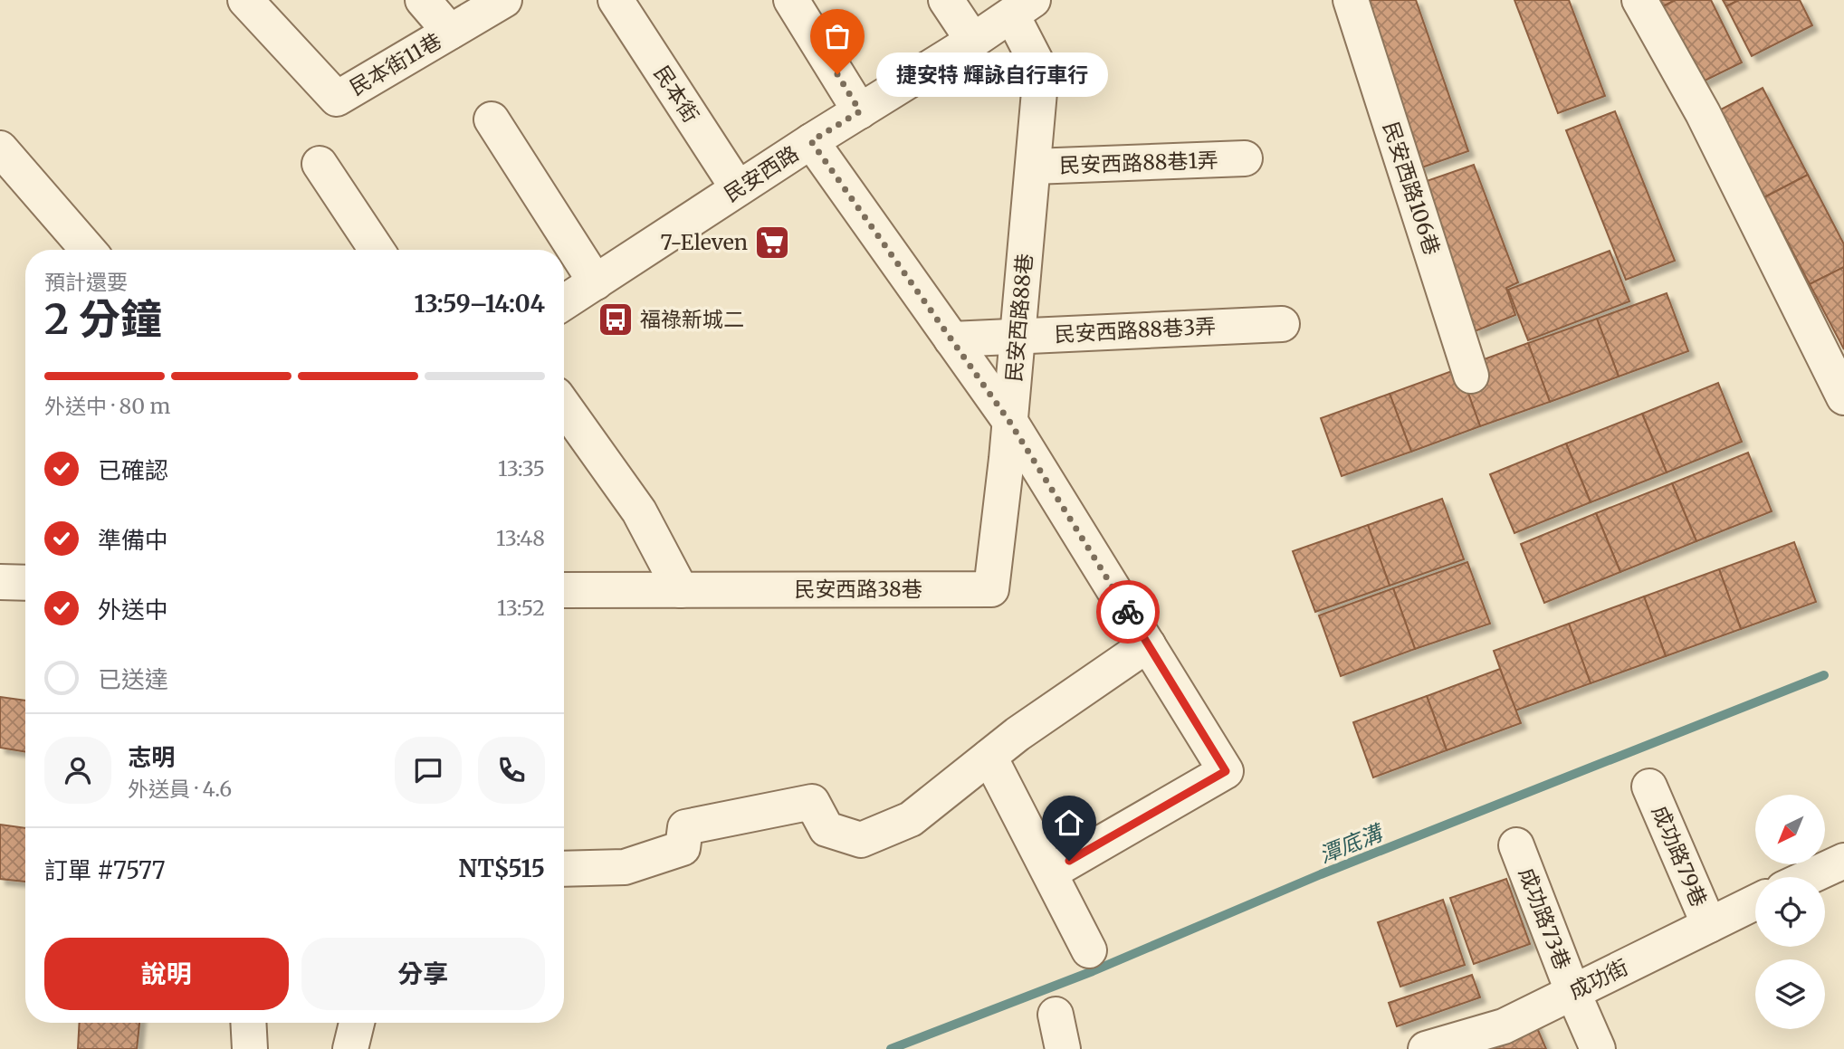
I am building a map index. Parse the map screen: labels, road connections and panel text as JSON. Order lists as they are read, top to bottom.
{
  "streets": {
    "street": [
      "民本街11巷",
      "民本街",
      "民安西路88巷1弄",
      "民安西路",
      "民安西路106巷",
      "民安西路88巷",
      "民安西路88巷3弄",
      "民安西路38巷",
      "成功路79巷",
      "成功路73巷",
      "成功街"
    ]
  },
  "crossings": [
    ["民本街", "民安西路"],
    ["民安西路88巷1弄", "民安西路88巷"],
    ["民安西路", "民安西路88巷"],
    ["民安西路88巷", "民安西路88巷3弄"],
    ["民安西路88巷", "民安西路38巷"],
    ["成功路79巷", "成功街"],
    ["成功路73巷", "成功街"]
  ],
  "water": ["潭底溝"],
  "places": {
    "other": ["捷安特 輝詠自行車行"],
    "supermarket": ["7-Eleven"],
    "bus stop": ["福祿新城二"]
  },
  "north": "bottom left",
  "page": {
    "bubble": "捷安特 輝詠自行車行",
    "heading": ["2 分鐘", "預計還要", "13:59–14:04"],
    "panel": [
      "志明",
      "外送員 · 4.6",
      "訂單 #7577",
      "NT$515"
    ],
    "bar": "外送中 · 80 m",
    "list": [
      ["已確認", "13:35"],
      ["準備中", "13:48"],
      ["外送中", "13:52"],
      "已送達"
    ],
    "buttons": ["說明", "分享"]
  }
}
